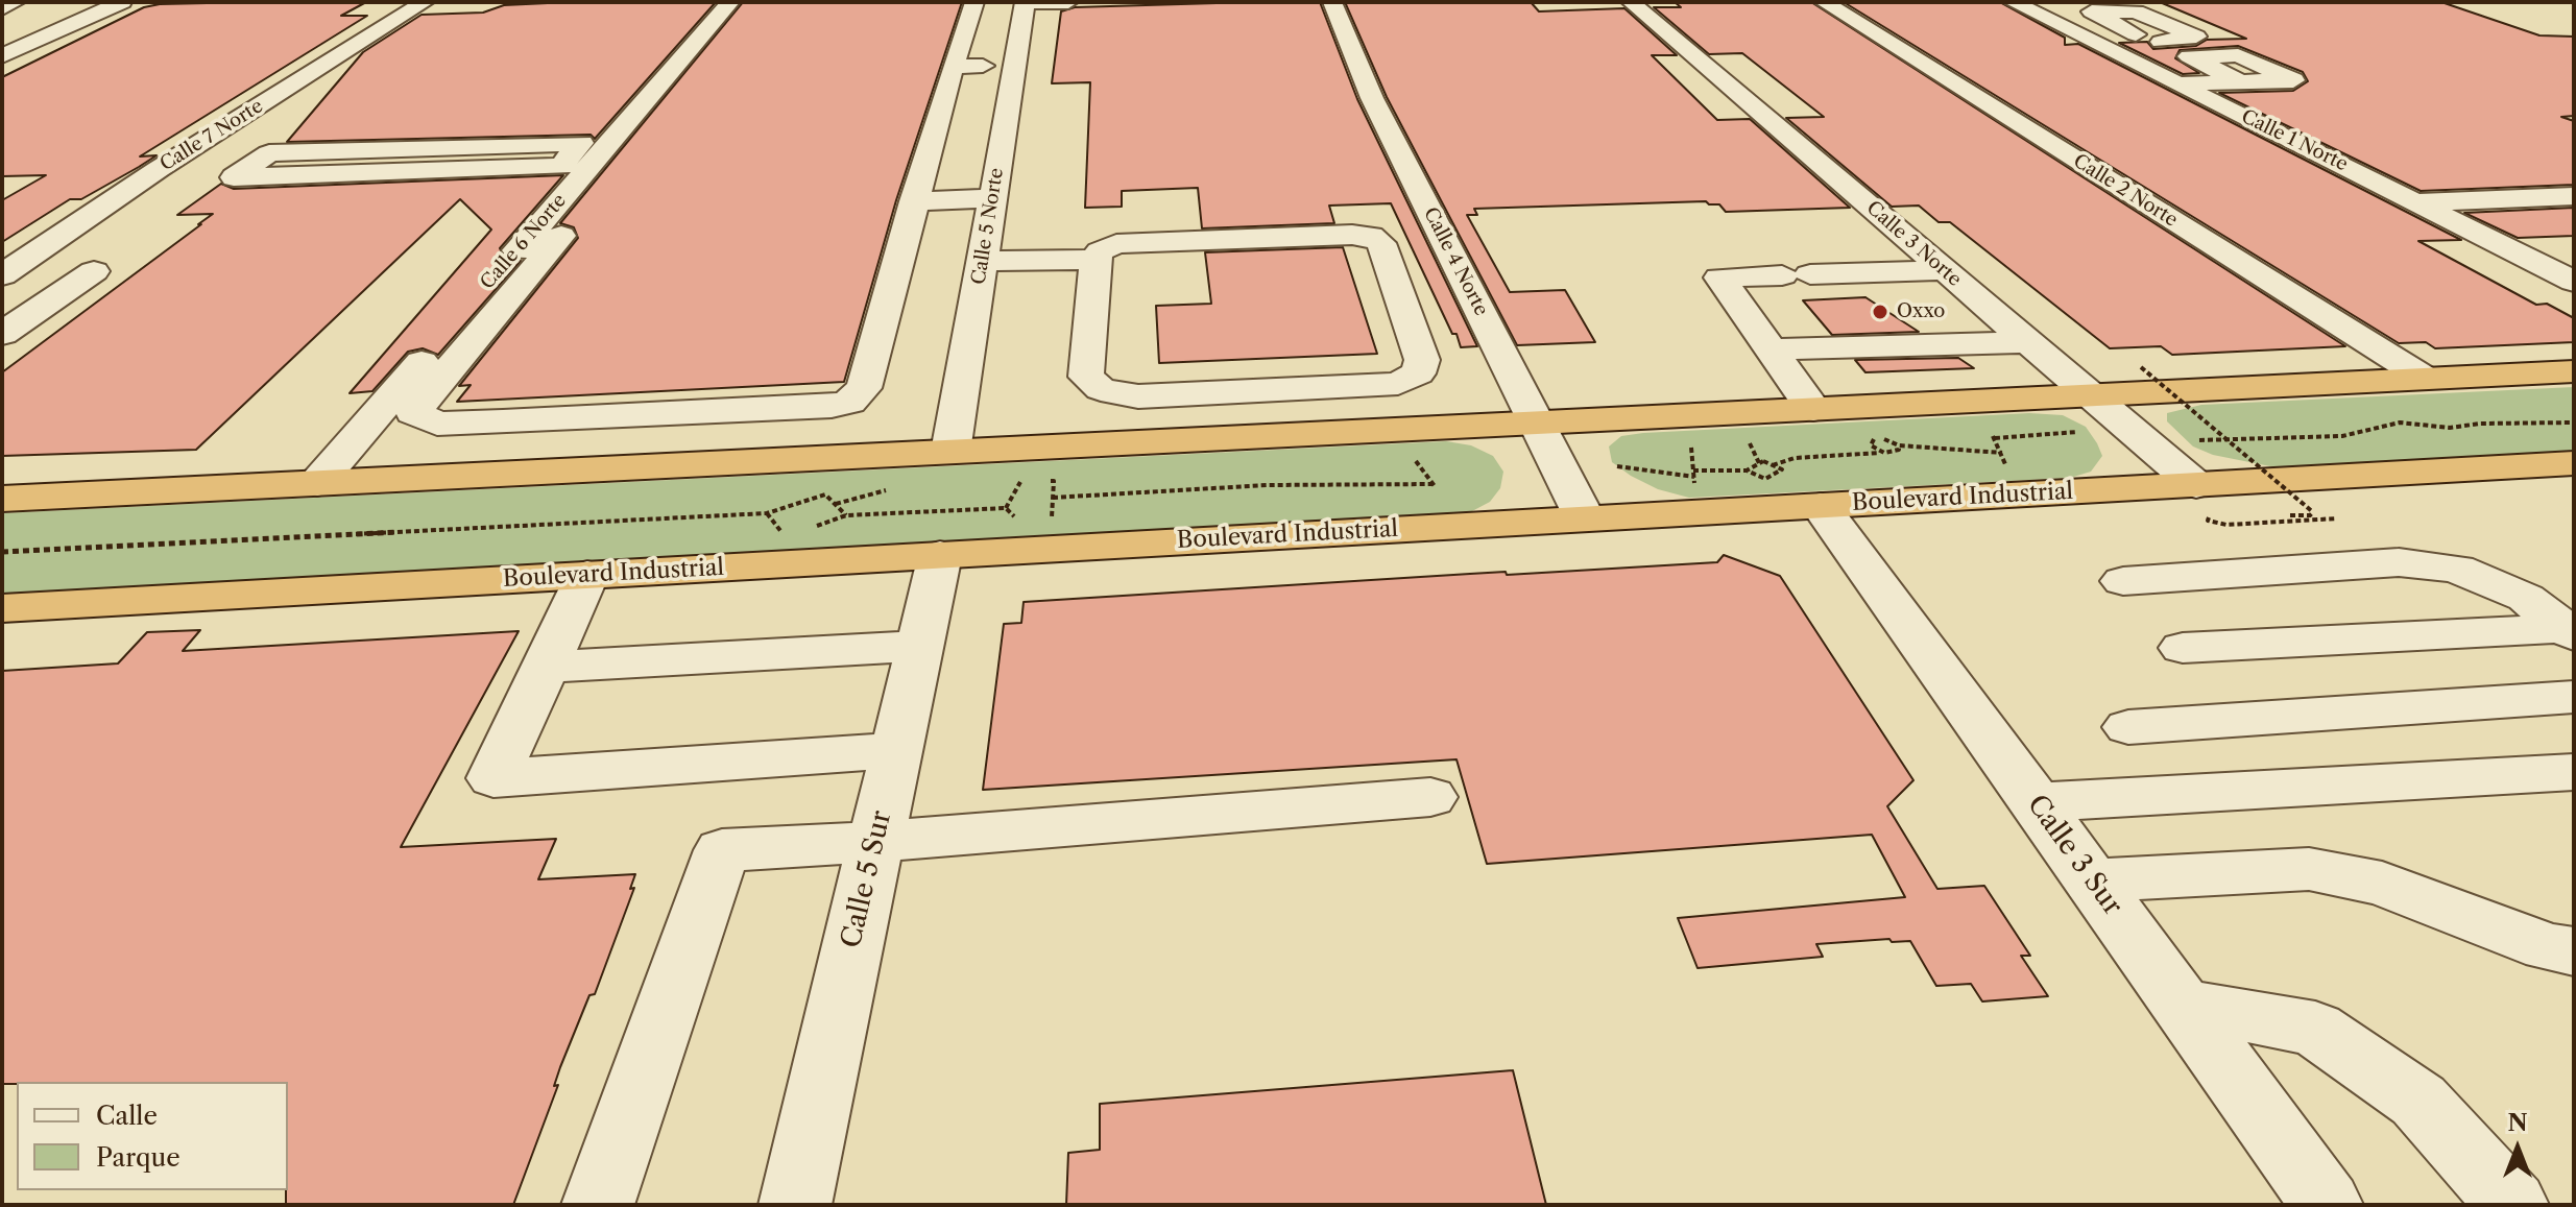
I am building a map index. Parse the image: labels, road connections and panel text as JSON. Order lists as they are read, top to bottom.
{
  "streets": {
    "highway": ["Boulevard Industrial"],
    "street": [
      "Calle 7 Norte",
      "Calle 1 Norte",
      "Calle 2 Norte",
      "Calle 5 Norte",
      "Calle 6 Norte",
      "Calle 3 Norte",
      "Calle 4 Norte",
      "Calle 3 Sur",
      "Calle 5 Sur"
    ]
  },
  "crossings": [
    ["Calle 3 Norte", "Boulevard Industrial"],
    ["Calle 4 Norte", "Boulevard Industrial"],
    ["Boulevard Industrial", "Calle 3 Sur"],
    ["Boulevard Industrial", "Calle 5 Sur"]
  ],
  "places": ["Oxxo"],
  "legend": ["Calle", "Parque"],
  "north": "top"
}
